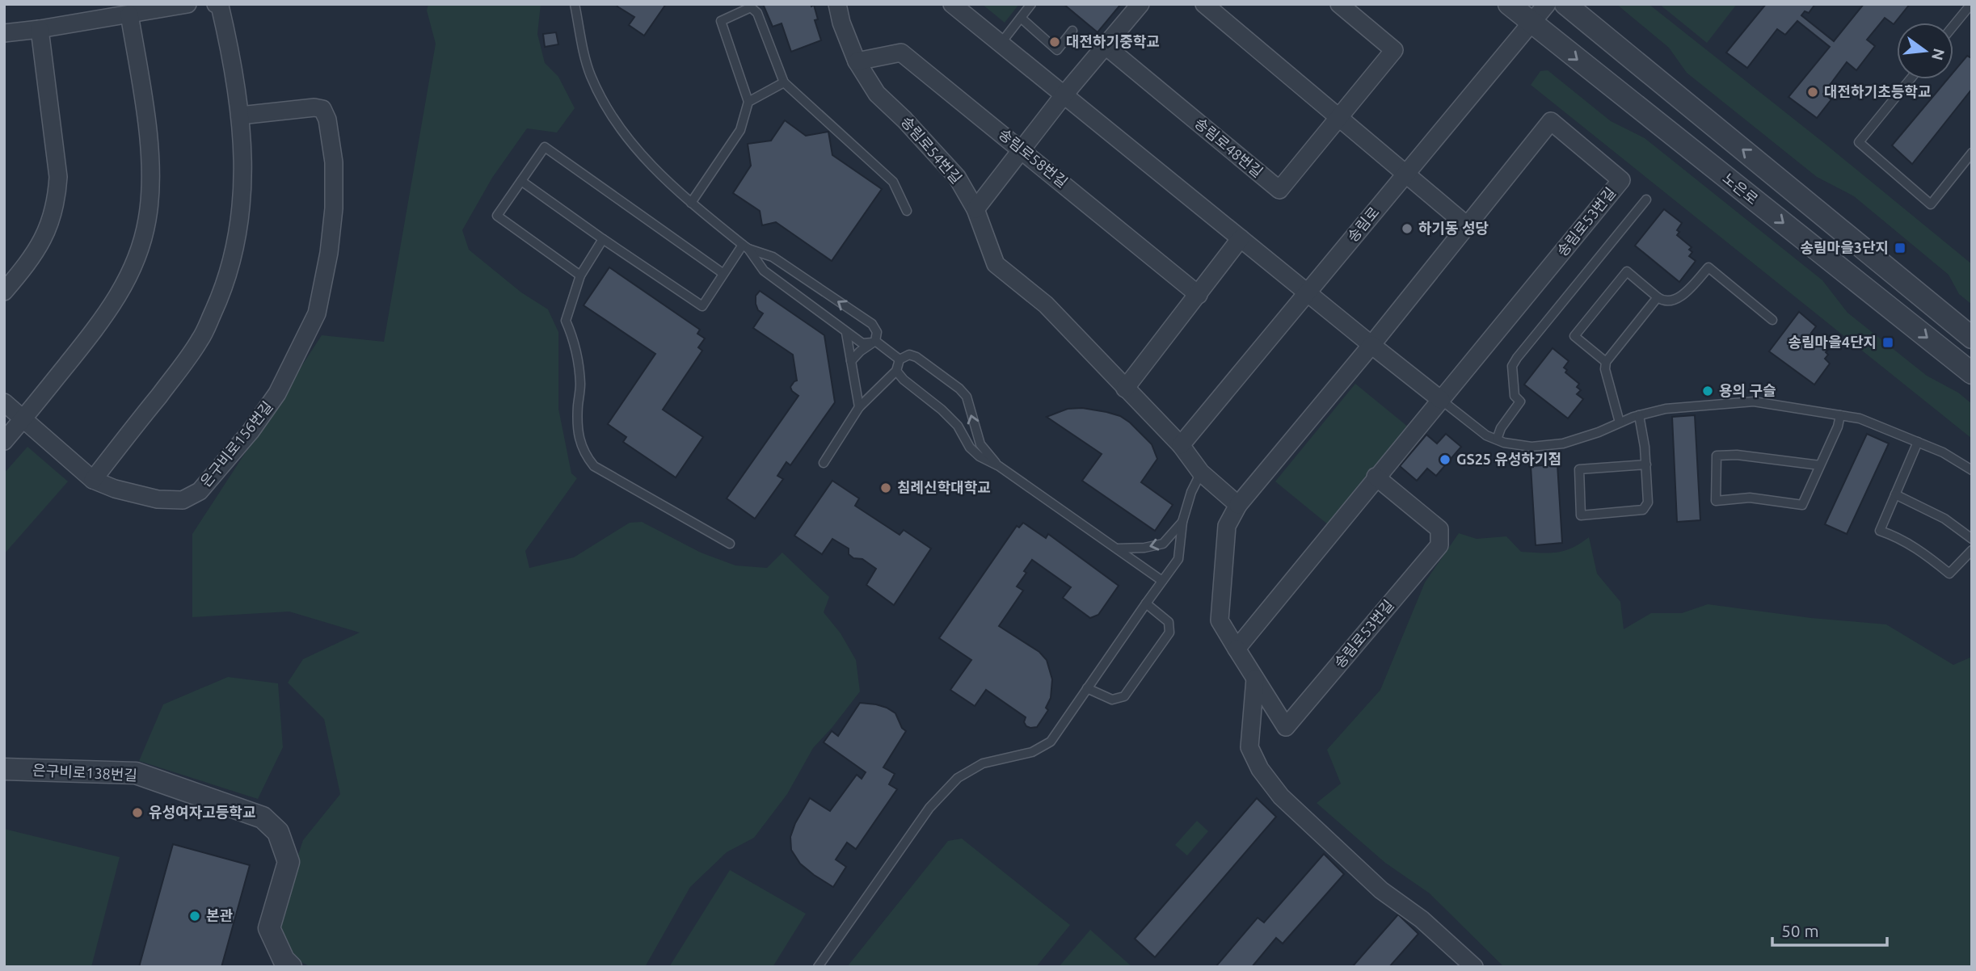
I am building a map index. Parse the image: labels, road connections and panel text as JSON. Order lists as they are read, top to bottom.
{
  "streets": {
    "street": [
      "송림로48번길",
      "송림로54번길",
      "송림로58번길",
      "노은로",
      "송림로53번길",
      "송림로",
      "은구비로156번길",
      "은구비로138번길"
    ]
  },
  "crossings": [
    ["송림로54번길", "송림로58번길"],
    ["송림로54번길", "송림로"],
    ["노은로", "송림로"]
  ],
  "places": {
    "other": [
      "대전하기중학교",
      "대전하기초등학교",
      "하기동 성당",
      "용의 구슬",
      "GS25 유성하기점",
      "침례신학대학교",
      "유성여자고등학교",
      "본관"
    ],
    "transit": ["송림마을3단지", "송림마을4단지"]
  },
  "scale_bar": "50 m",
  "north": "right"
}
